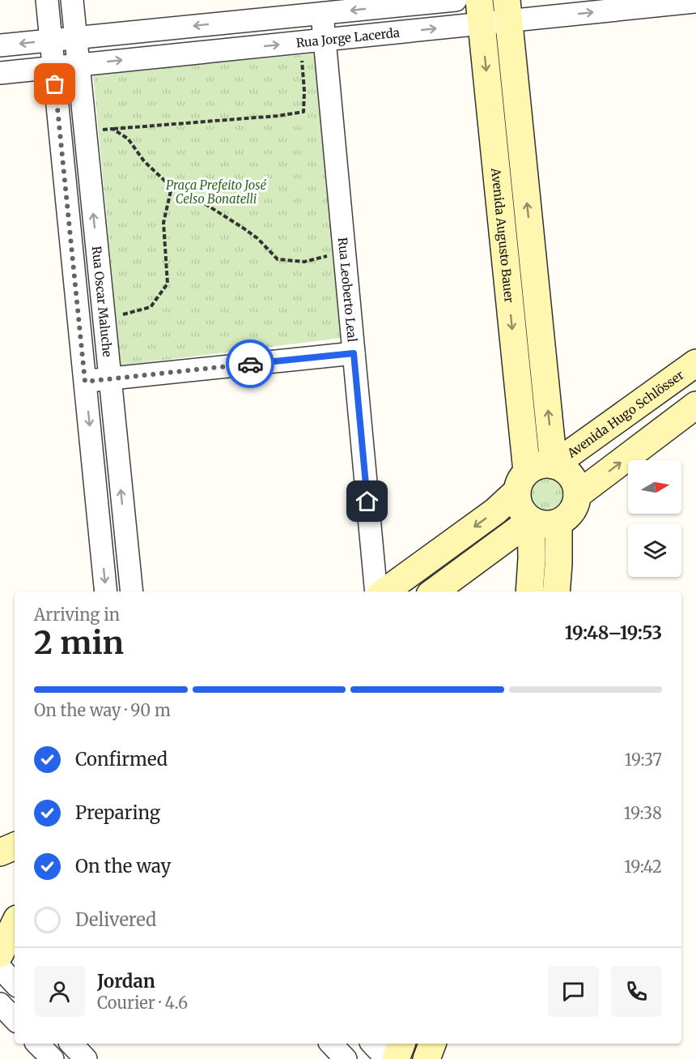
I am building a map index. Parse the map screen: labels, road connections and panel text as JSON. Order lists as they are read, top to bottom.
{
  "streets": {
    "street": [
      "Rua Jorge Lacerda",
      "Avenida Augusto Bauer",
      "Rua Leoberto Leal",
      "Rua Oscar Maluche",
      "Avenida Hugo Schlösser"
    ]
  },
  "crossings": [
    ["Rua Jorge Lacerda", "Avenida Augusto Bauer"],
    ["Rua Jorge Lacerda", "Rua Leoberto Leal"],
    ["Rua Jorge Lacerda", "Rua Oscar Maluche"],
    ["Avenida Augusto Bauer", "Avenida Hugo Schlösser"]
  ],
  "parks": ["Praça Prefeito José Celso Bonatelli"],
  "north": "right",
  "page": {
    "heading": ["2 min", "Arriving in", "19:48–19:53"],
    "panel": ["Jordan", "Courier · 4.6"],
    "bar": "On the way · 90 m",
    "list": [
      ["Confirmed", "19:37"],
      ["Preparing", "19:38"],
      ["On the way", "19:42"],
      "Delivered"
    ]
  }
}
